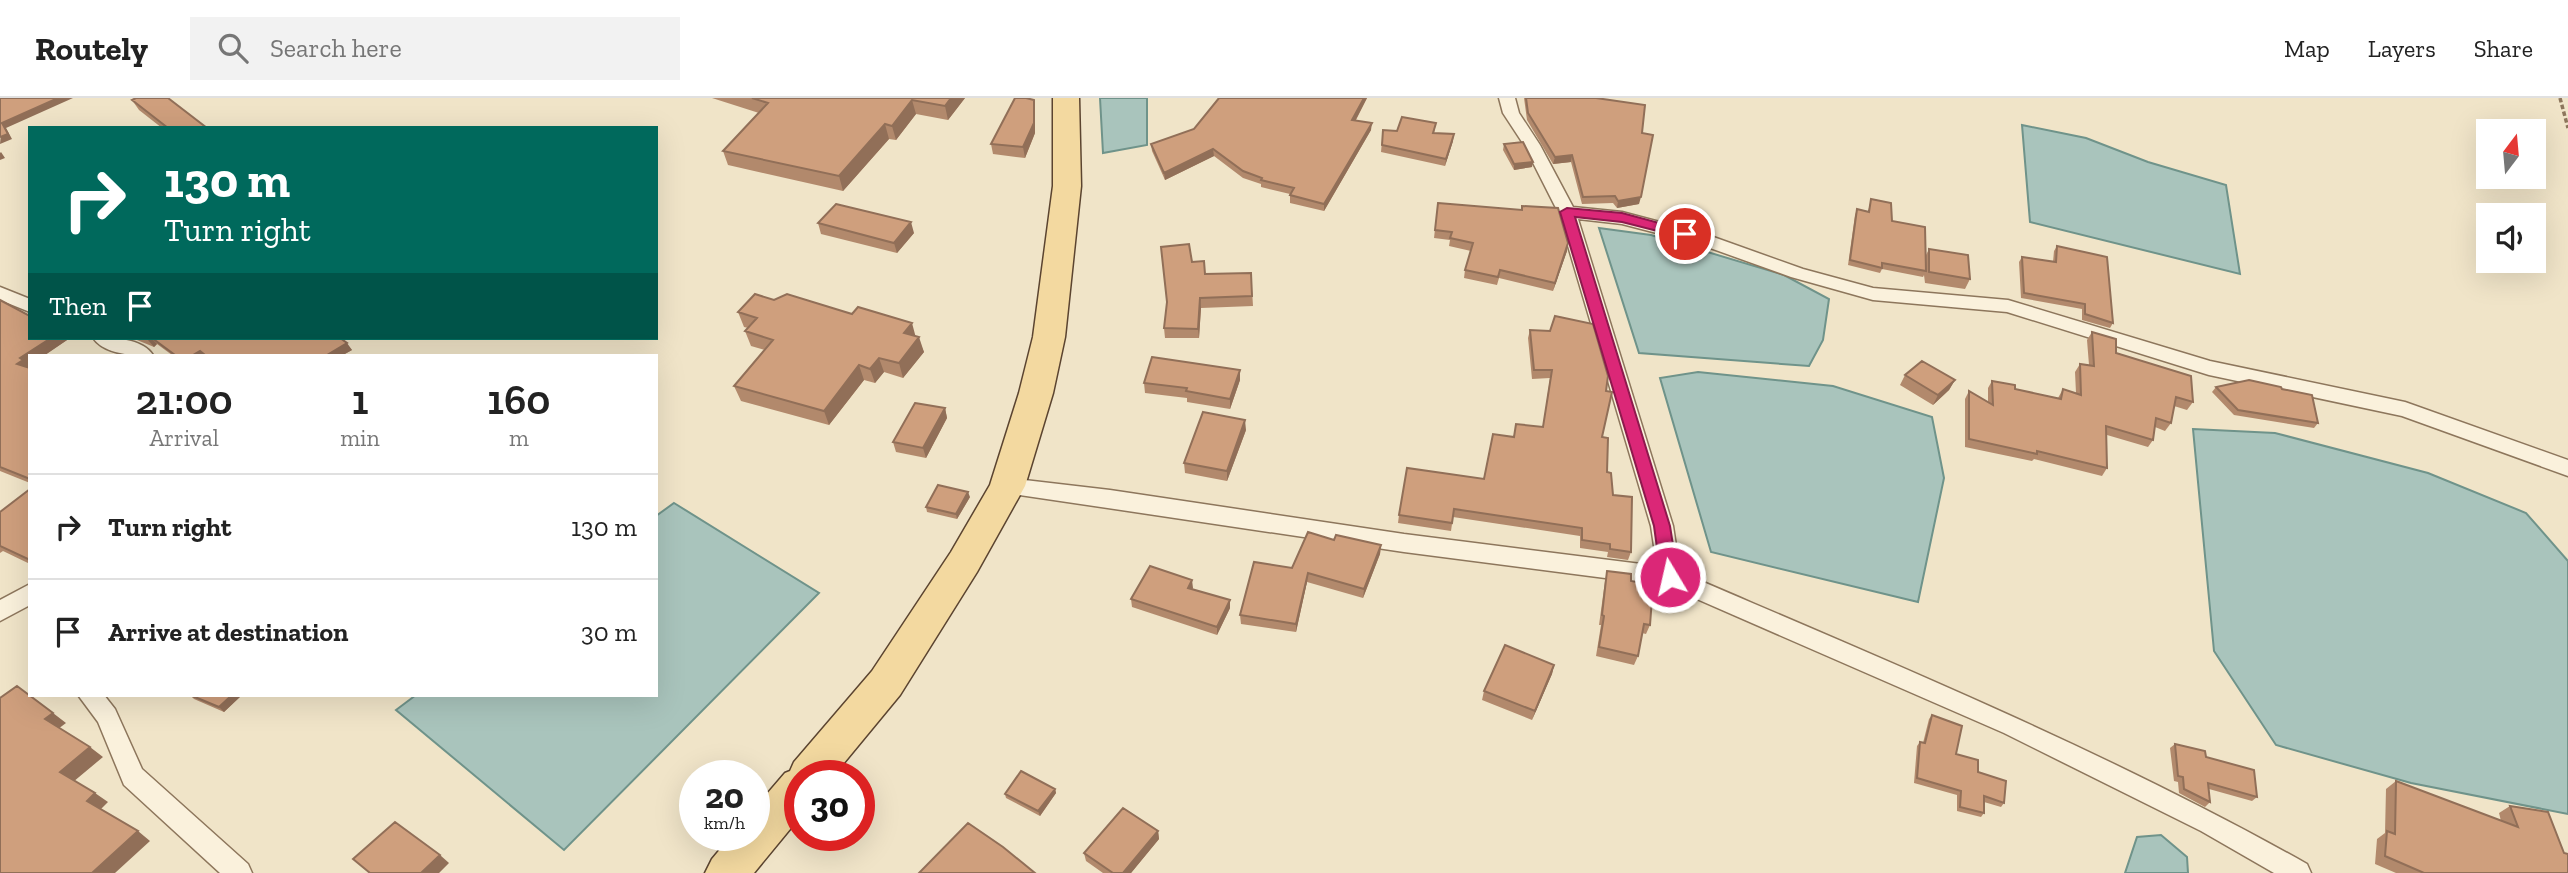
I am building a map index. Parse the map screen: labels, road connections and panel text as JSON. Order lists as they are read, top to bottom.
{
  "north": "top",
  "page": {
    "header": "Routely",
    "search": "Search here",
    "nav": ["Map", "Layers", "Share"],
    "turn": ["130 m", "Turn right"],
    "then": "Then",
    "eta": [
      "21:00",
      "Arrival",
      "1",
      "min",
      "160",
      "m"
    ],
    "list": [
      {
        "name": "Turn right",
        "value": "130 m"
      },
      {
        "name": "Arrive at destination",
        "value": "30 m"
      }
    ],
    "speed": "20 km/h",
    "limit": "30"
  }
}
